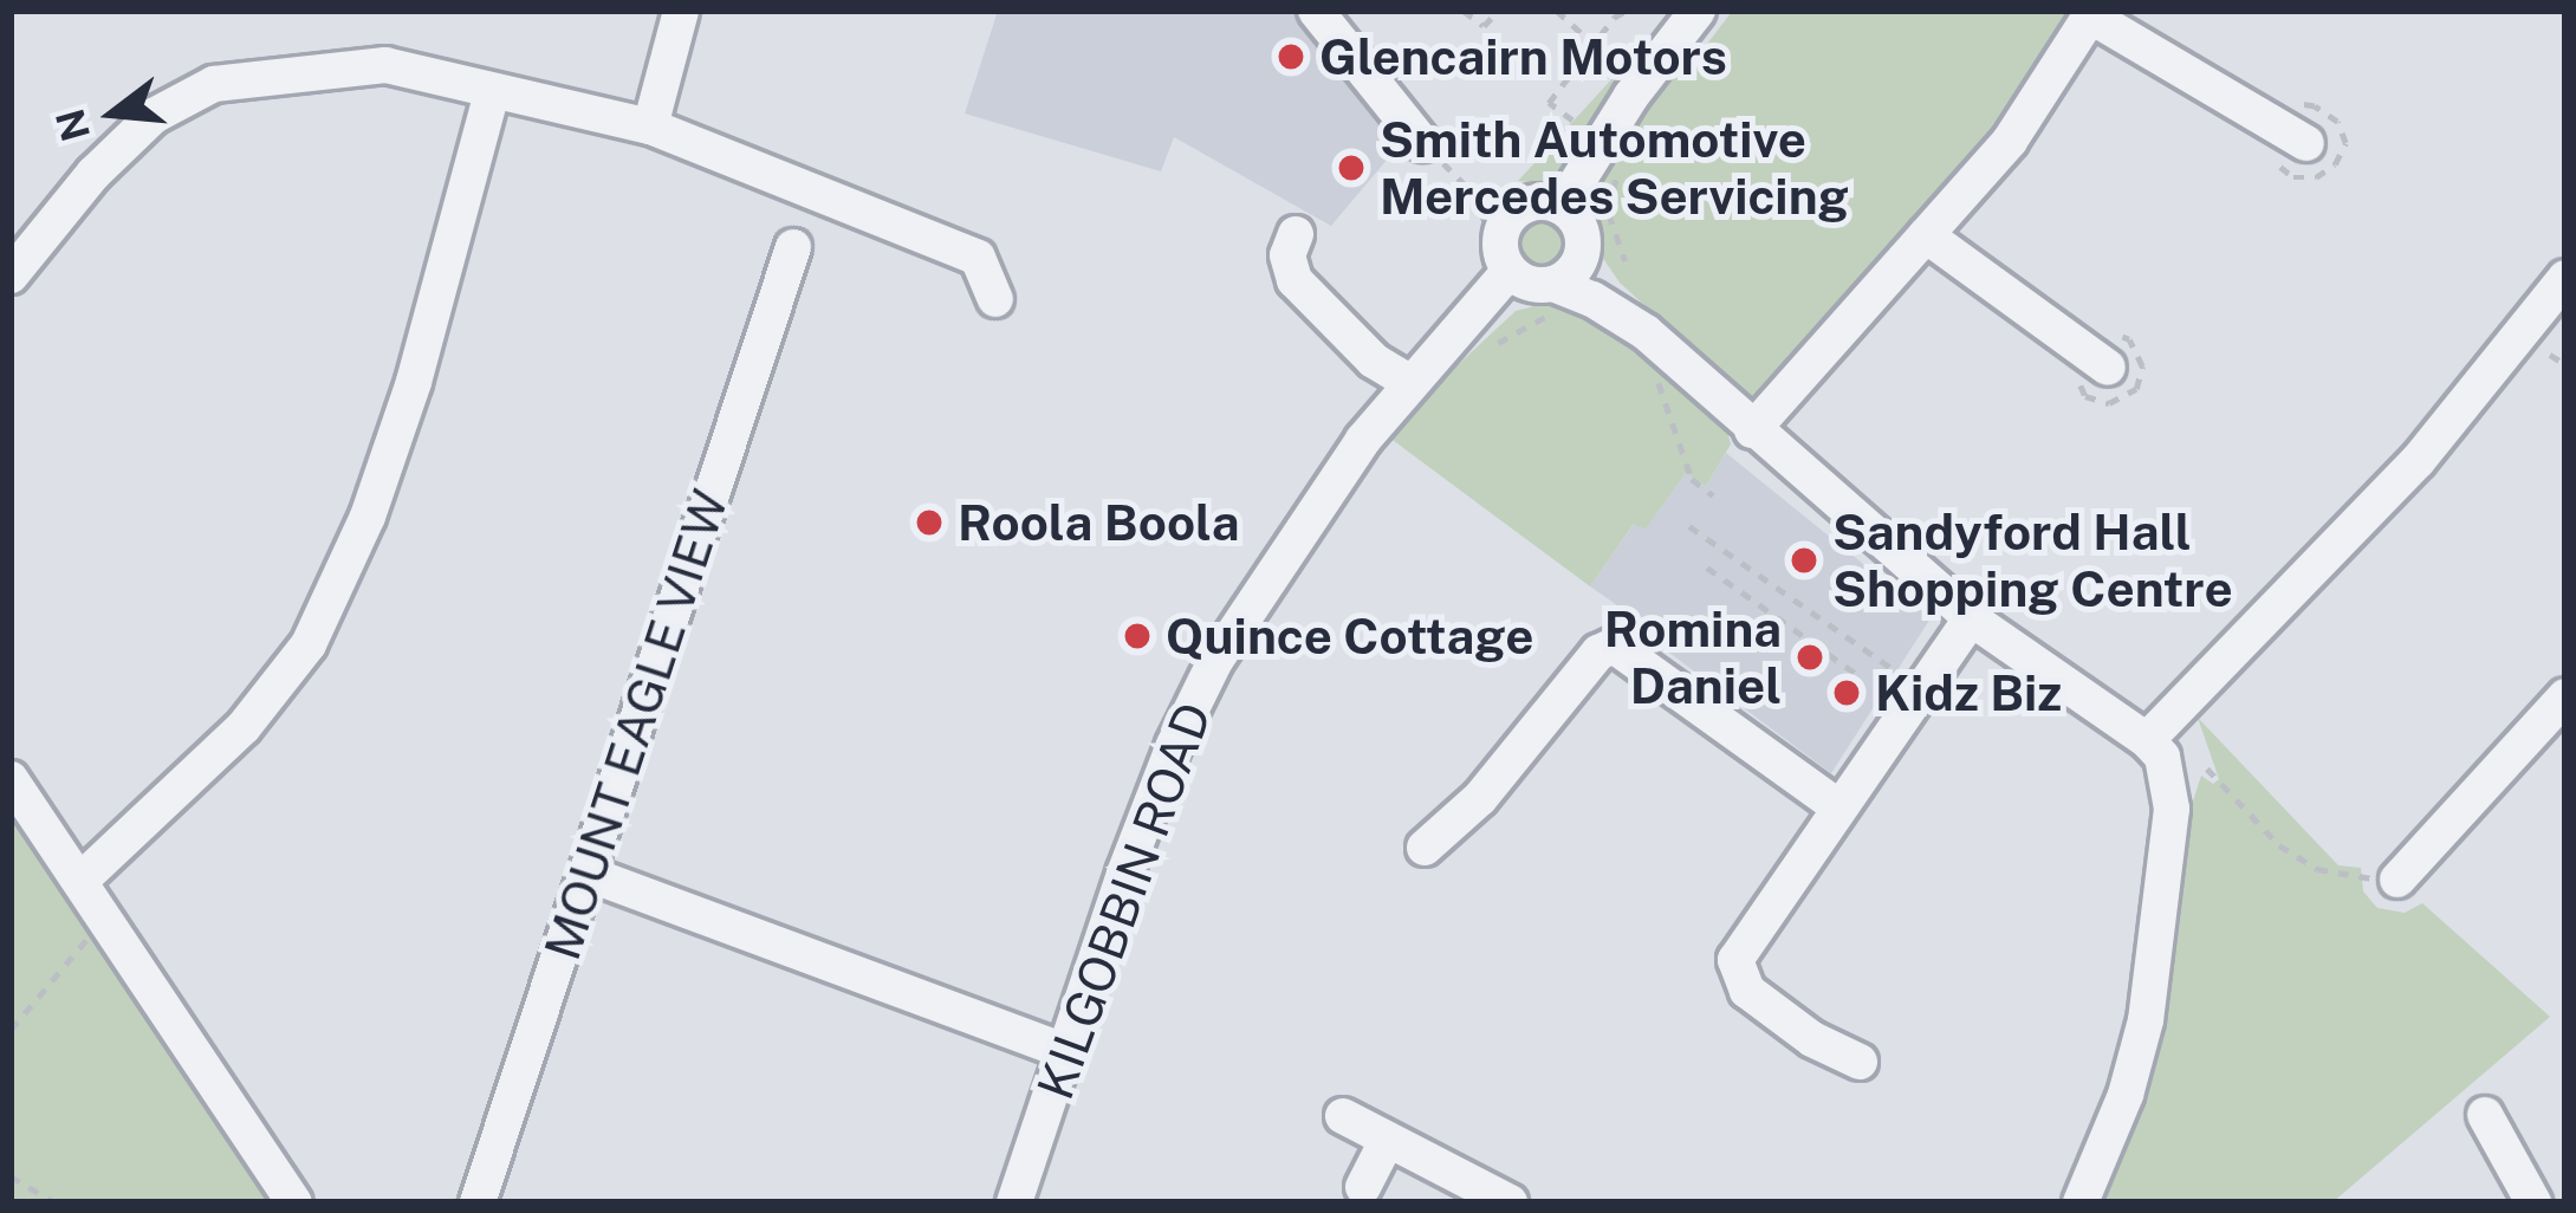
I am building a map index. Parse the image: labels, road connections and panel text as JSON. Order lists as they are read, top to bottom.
{
  "streets": {
    "street": ["MOUNT EAGLE VIEW", "KILGOBBIN ROAD"]
  },
  "places": [
    "Glencairn Motors",
    "Smith Automotive Mercedes Servicing",
    "Roola Boola",
    "Sandyford Hall Shopping Centre",
    "Quince Cottage",
    "Romina Daniel",
    "Kidz Biz"
  ],
  "north": "left"
}
